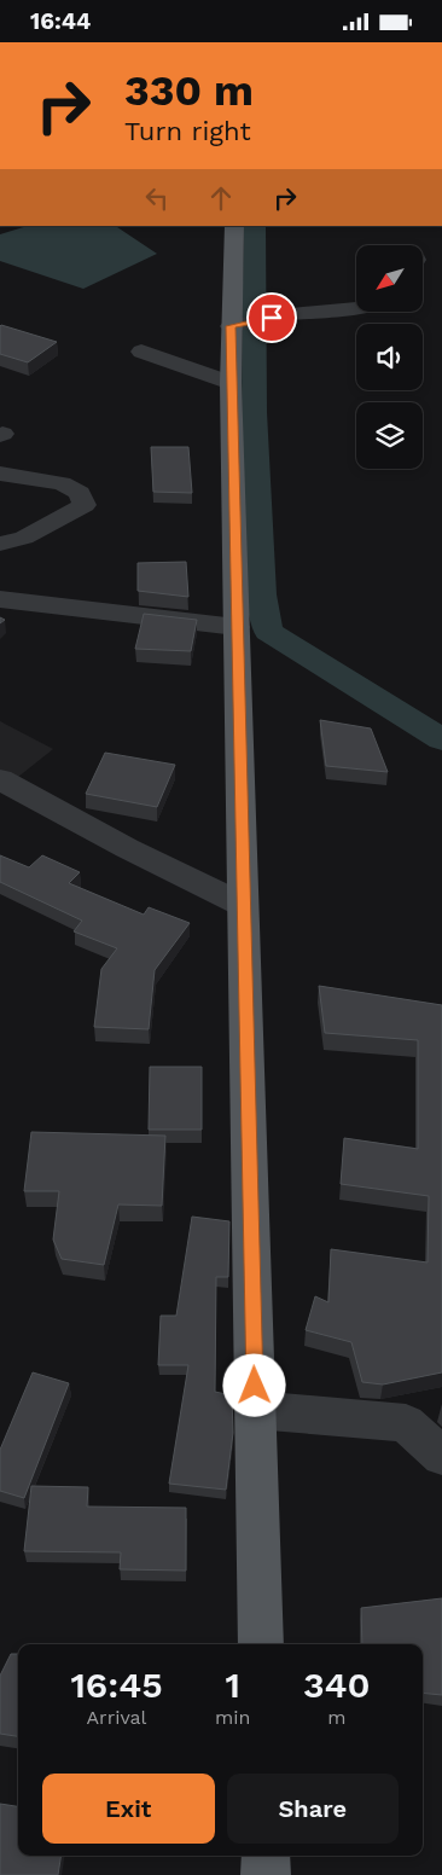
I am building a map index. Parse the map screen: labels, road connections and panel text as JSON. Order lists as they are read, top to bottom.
{
  "north": "bottom left",
  "page": {
    "status": "16:44",
    "turn": ["330 m", "Turn right"],
    "eta": [
      "16:45",
      "Arrival",
      "1",
      "min",
      "340",
      "m"
    ],
    "buttons": ["Exit", "Share"]
  }
}
